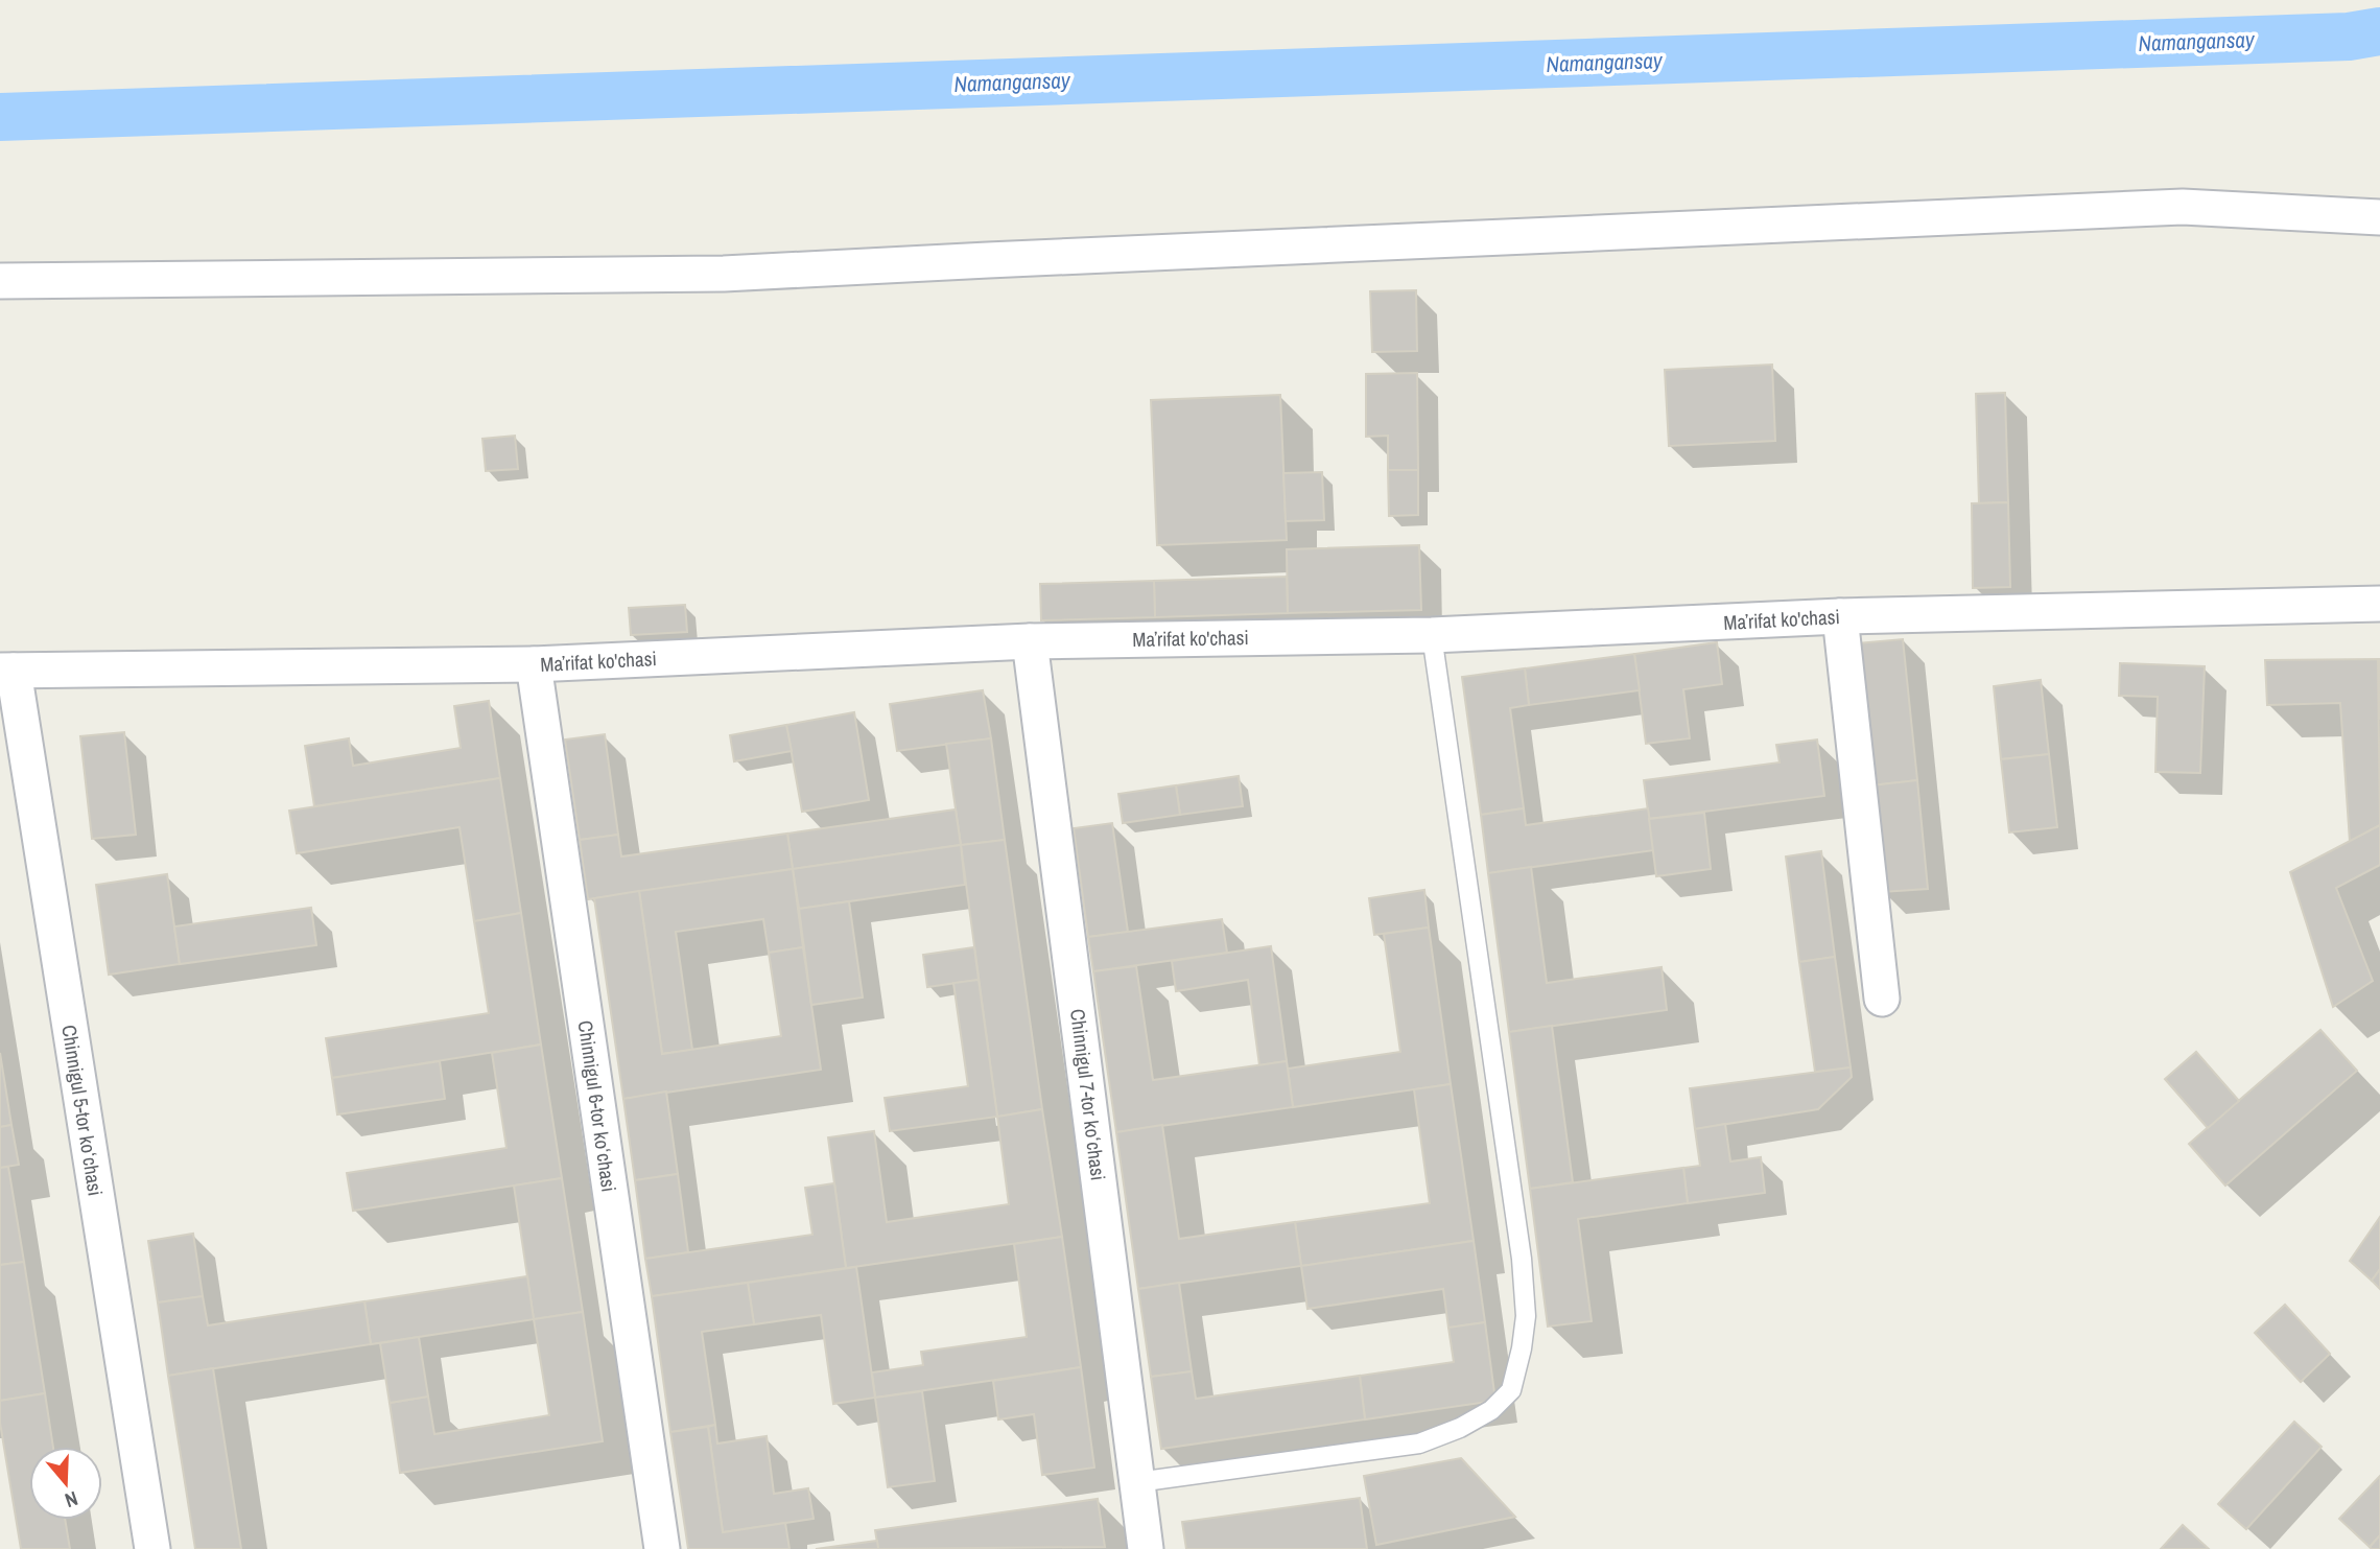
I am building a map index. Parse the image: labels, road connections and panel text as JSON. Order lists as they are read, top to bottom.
{
  "streets": {
    "street": [
      "Maʼrifat ko'chasi",
      "Chinnigul 7-tor koʻchasi",
      "Chinnigul 6-tor koʻchasi",
      "Chinnigul 5-tor koʻchasi"
    ]
  },
  "crossings": [
    ["Maʼrifat ko'chasi", "Chinnigul 7-tor koʻchasi"],
    ["Maʼrifat ko'chasi", "Chinnigul 6-tor koʻchasi"],
    ["Maʼrifat ko'chasi", "Chinnigul 5-tor koʻchasi"]
  ],
  "water": ["Namangansay"],
  "north": "bottom"
}
